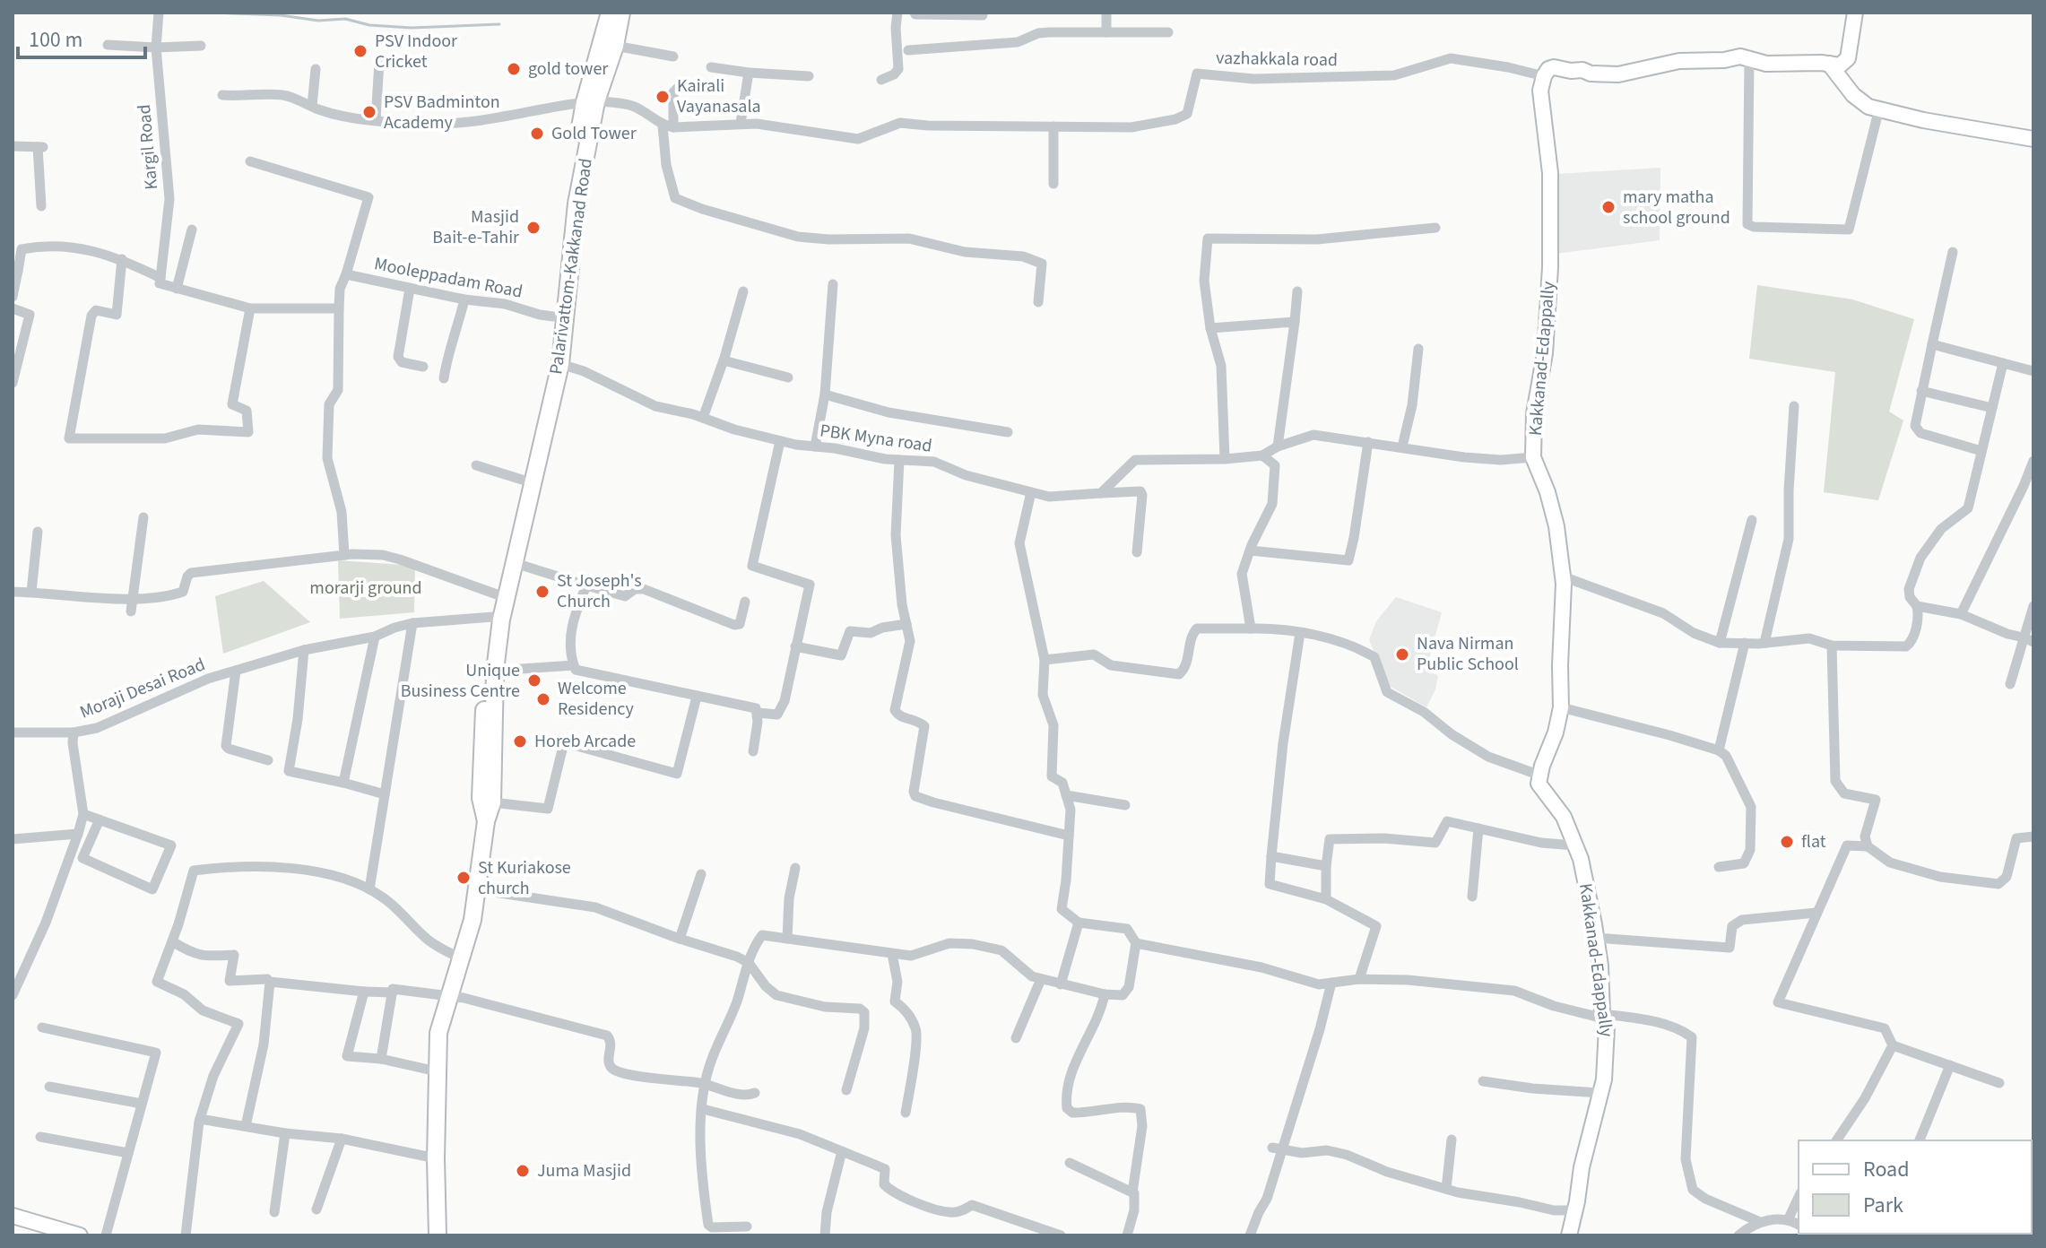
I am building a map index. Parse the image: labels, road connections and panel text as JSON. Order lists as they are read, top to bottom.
{
  "streets": {
    "main road": ["Palarivattom-Kakkanad Road"],
    "street": [
      "vazhakkala road",
      "Kargil Road",
      "Mooleppadam Road",
      "Kakkanad-Edappally",
      "PBK Myna road",
      "Moraji Desai Road"
    ]
  },
  "crossings": [
    ["vazhakkala road", "Kakkanad-Edappally"],
    ["Palarivattom-Kakkanad Road", "PBK Myna road"]
  ],
  "parks": ["morarji ground"],
  "places": [
    "PSV Indoor Cricket",
    "gold tower",
    "Kairali Vayanasala",
    "PSV Badminton Academy",
    "Gold Tower",
    "mary matha school ground",
    "Masjid Bait-e-Tahir",
    "St Joseph's Church",
    "Nava Nirman Public School",
    "Unique Business Centre",
    "Welcome Residency",
    "Horeb Arcade",
    "flat",
    "St Kuriakose church",
    "Juma Masjid"
  ],
  "legend": ["Road", "Park"],
  "scale_bar": "100 m"
}
